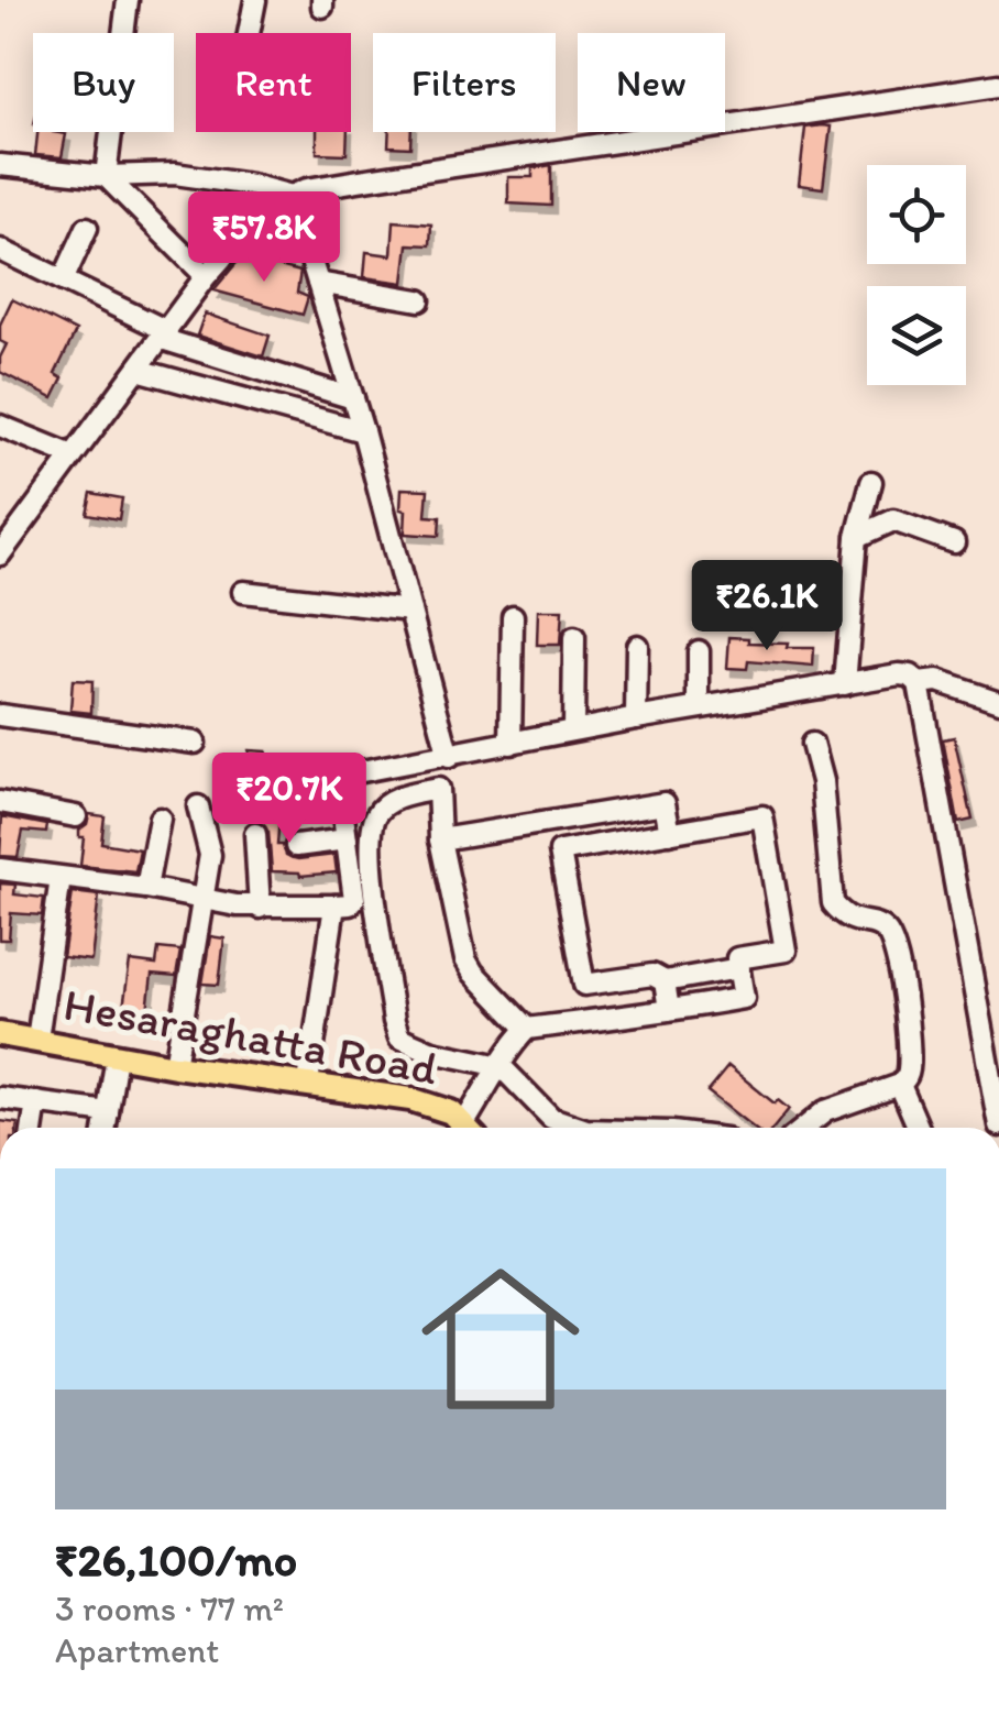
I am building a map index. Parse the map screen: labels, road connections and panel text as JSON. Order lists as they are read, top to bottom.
{
  "streets": {
    "main road": ["Hesaraghatta Road"]
  },
  "page": {
    "chip": [
      "Buy",
      "Rent",
      "Filters",
      "New"
    ],
    "price": ["₹57.8K", "₹26.1K", "₹20.7K"],
    "list": [
      {
        "name": "₹26,100/mo",
        "note": "3 rooms · 77 m² · Apartment"
      }
    ]
  }
}
